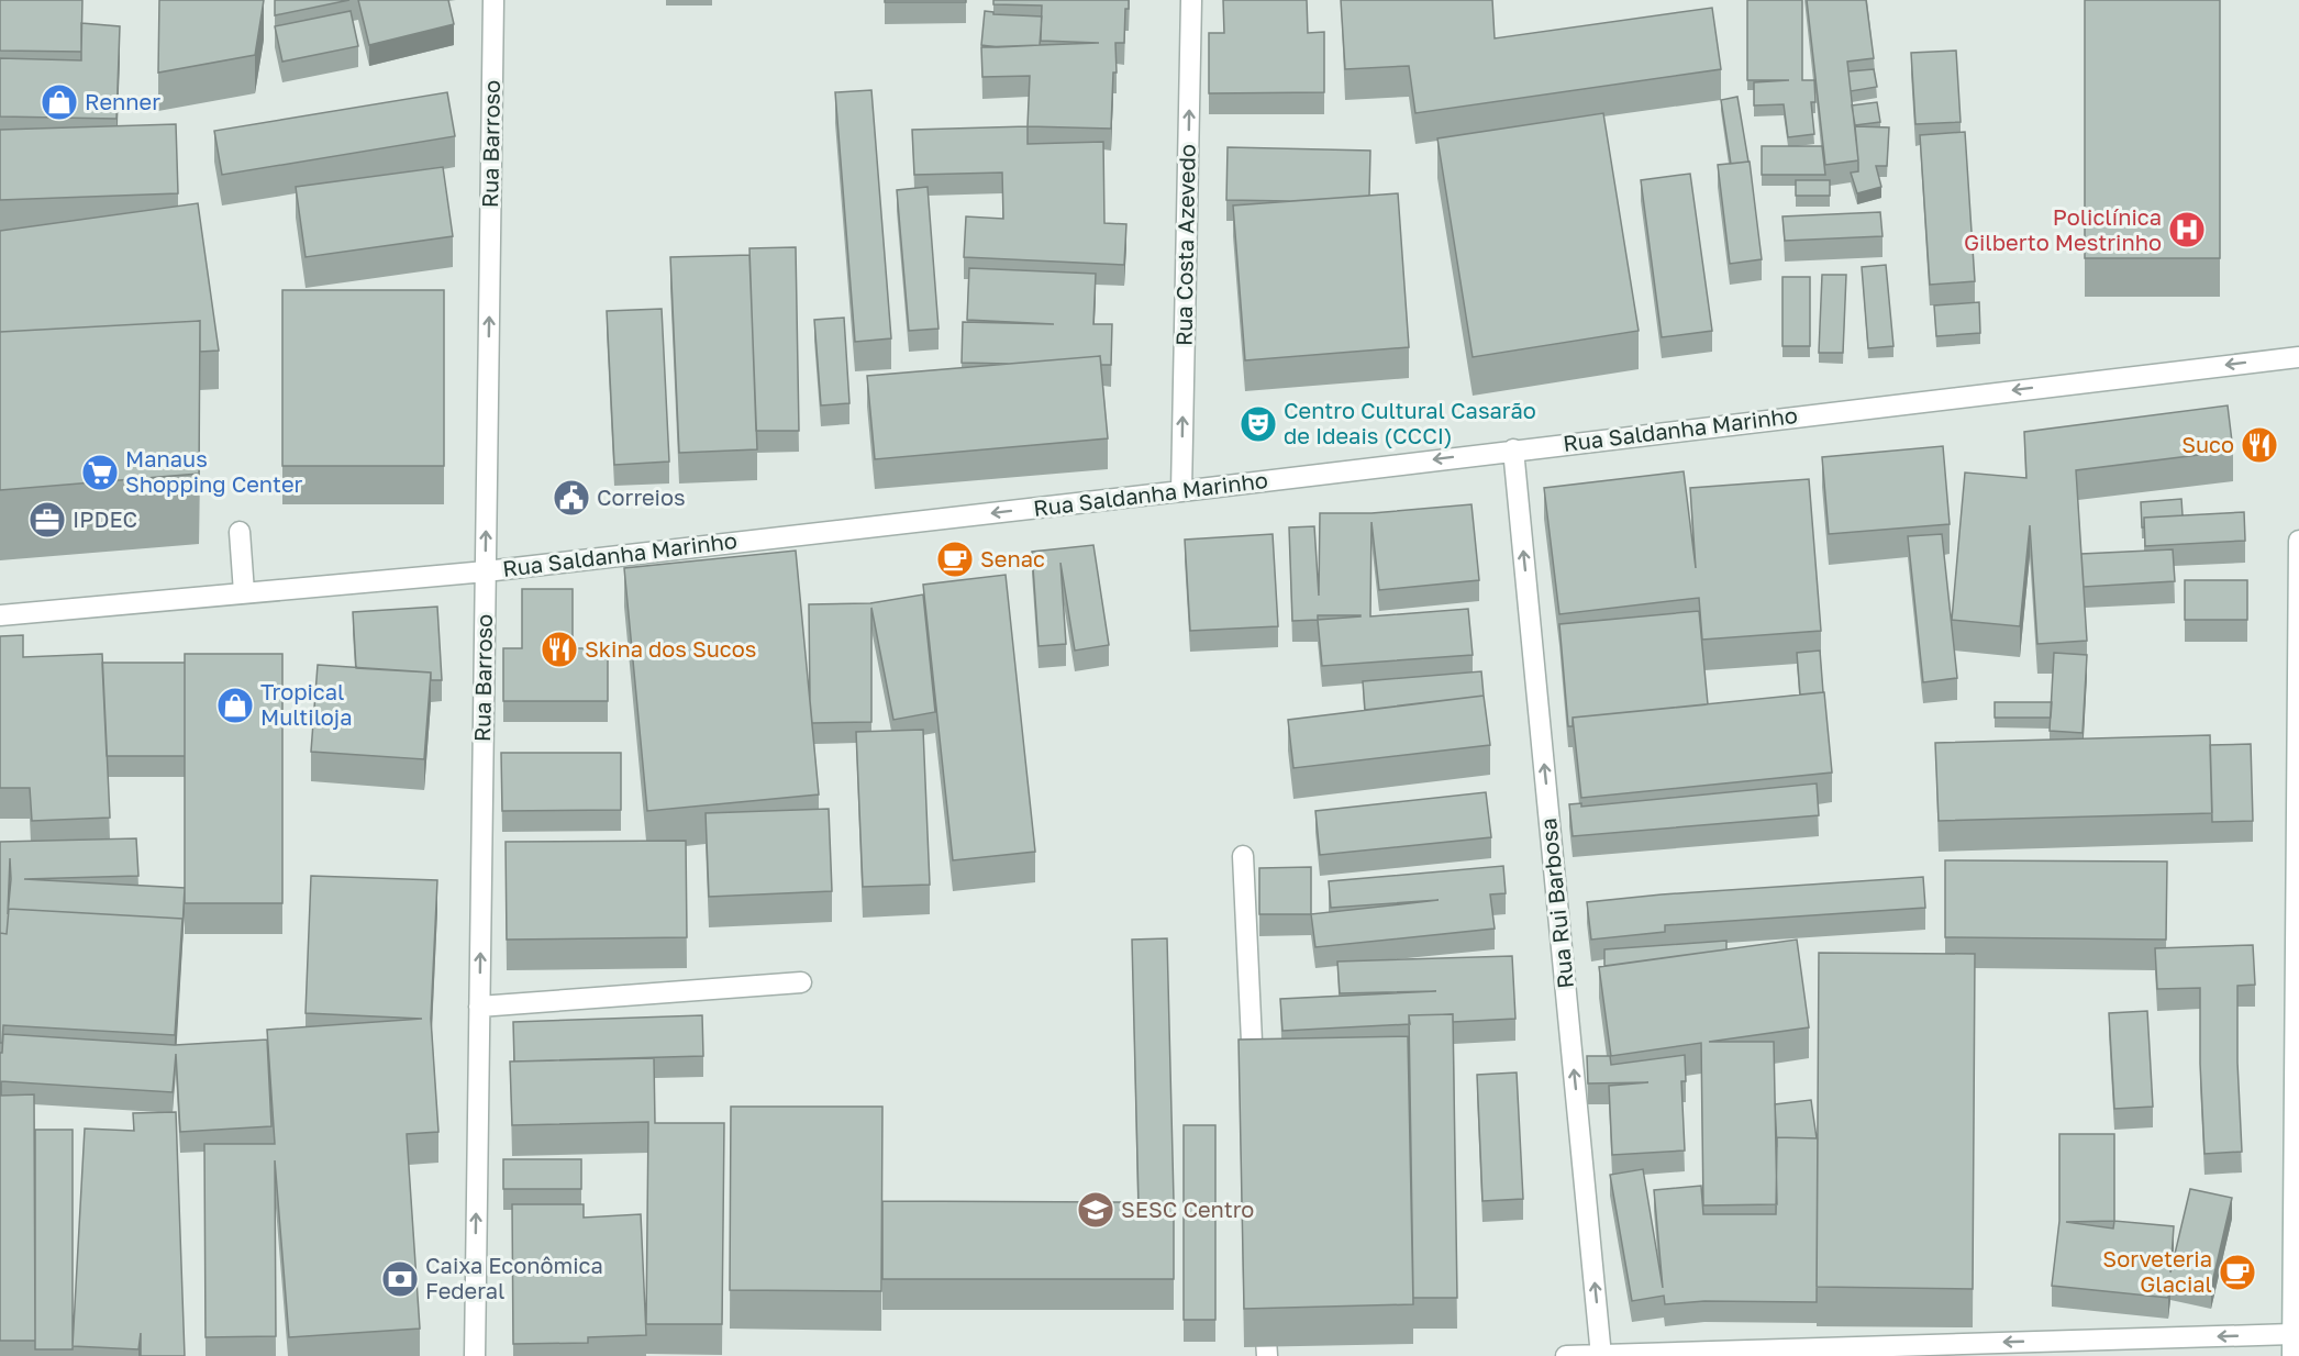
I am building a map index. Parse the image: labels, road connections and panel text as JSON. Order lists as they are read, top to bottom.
{
  "streets": {
    "street": [
      "Rua Barroso",
      "Rua Costa Azevedo",
      "Rua Saldanha Marinho",
      "Rua Rui Barbosa"
    ]
  },
  "crossings": [
    ["Rua Barroso", "Rua Saldanha Marinho"],
    ["Rua Costa Azevedo", "Rua Saldanha Marinho"],
    ["Rua Saldanha Marinho", "Rua Rui Barbosa"]
  ],
  "one_way": [
    "Rua Barroso",
    "Rua Costa Azevedo",
    "Rua Saldanha Marinho",
    "Rua Rui Barbosa"
  ],
  "places": {
    "shop": ["Renner", "Tropical Multiloja"],
    "hospital": ["Policlínica Gilberto Mestrinho"],
    "theatre": ["Centro Cultural Casarão de Ideais (CCCI)"],
    "restaurant": ["Suco", "Skina dos Sucos"],
    "supermarket": ["Manaus Shopping Center"],
    "public building": ["Correios"],
    "office": ["IPDEC"],
    "cafe": ["Senac", "Sorveteria Glacial"],
    "school or university": ["SESC Centro"],
    "bank": ["Caixa Econômica Federal"]
  }
}
